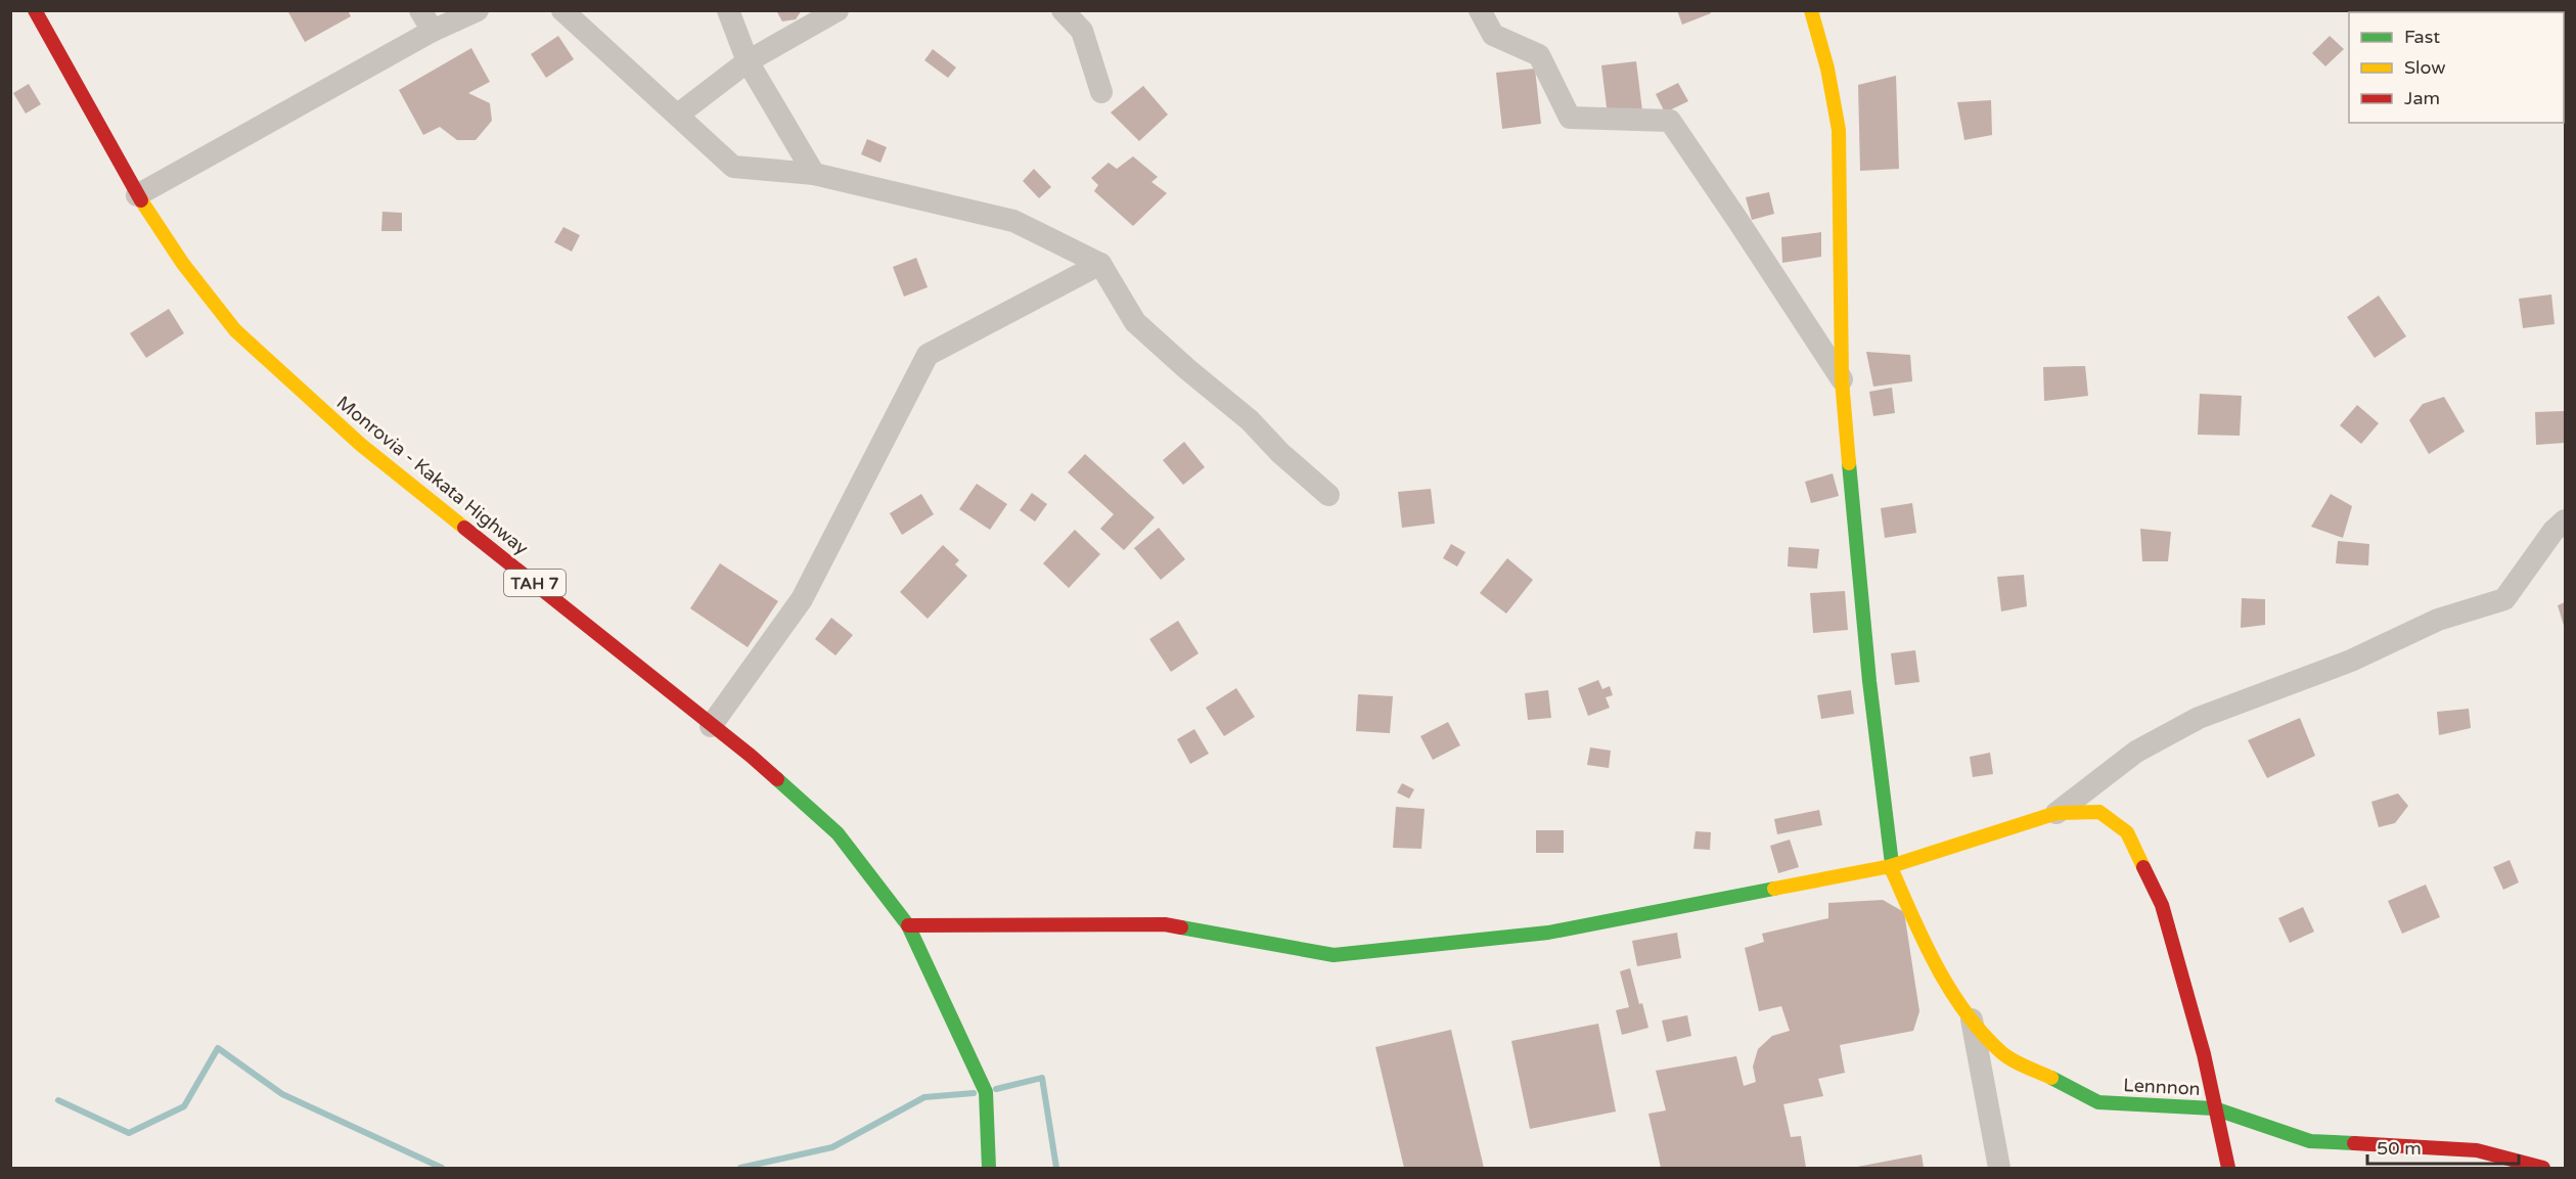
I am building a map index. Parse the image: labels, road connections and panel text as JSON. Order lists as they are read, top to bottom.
{
  "streets": {
    "main road": ["Monrovia - Kakata Highway", "TAH 7", "Lennnon"]
  },
  "legend": ["Fast", "Slow", "Jam"],
  "scale_bar": "50 m"
}
